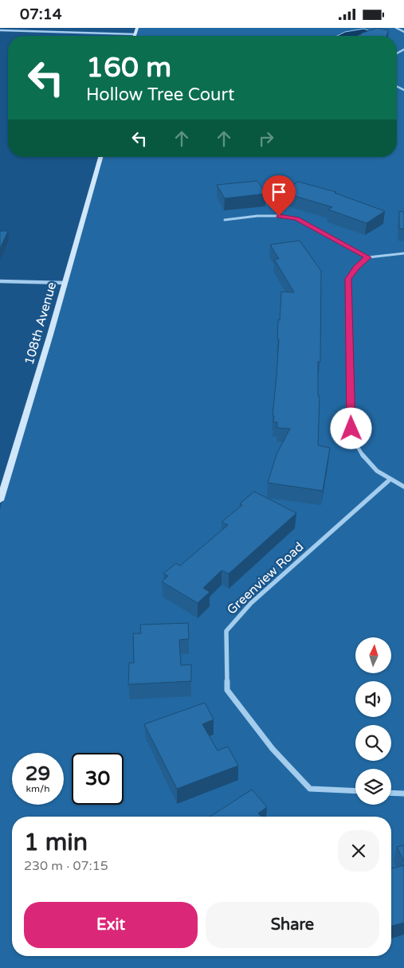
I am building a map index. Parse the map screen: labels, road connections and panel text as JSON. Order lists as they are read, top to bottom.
{
  "streets": {
    "street": ["108th Avenue", "Greenview Road"]
  },
  "north": "top",
  "page": {
    "status": "07:14",
    "turn": ["160 m", "Hollow Tree Court"],
    "speed": "29 km/h",
    "limit": "30",
    "heading": ["1 min", "230 m · 07:15"],
    "buttons": ["Exit", "Share"]
  }
}
